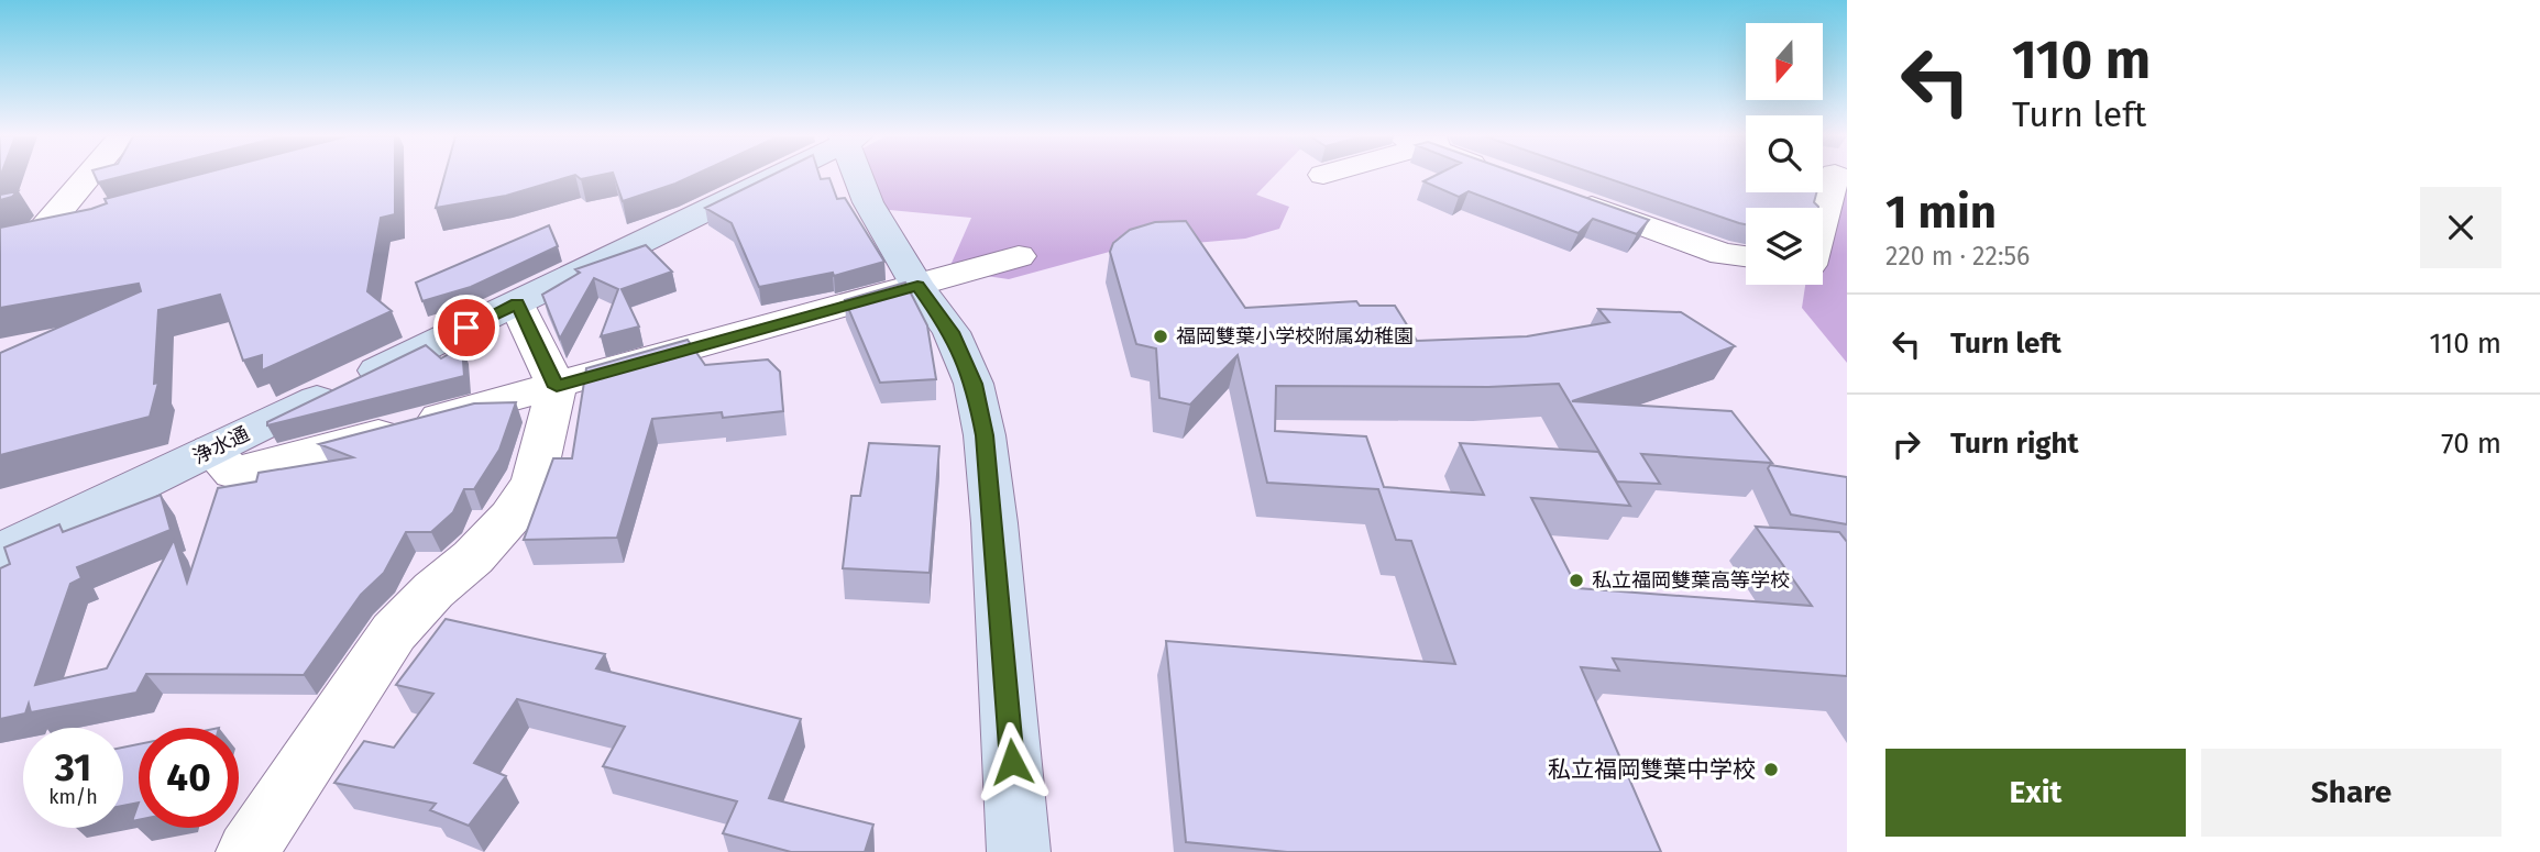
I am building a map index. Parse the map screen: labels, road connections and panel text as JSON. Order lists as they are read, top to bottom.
{
  "streets": {
    "street": ["浄水通"]
  },
  "places": ["福岡雙葉小学校附属幼稚園", "私立福岡雙葉高等学校", "私立福岡雙葉中学校"],
  "north": "bottom",
  "page": {
    "turn": ["110 m", "Turn left"],
    "heading": ["1 min", "220 m · 22:56"],
    "list": [
      {
        "name": "Turn left",
        "value": "110 m"
      },
      {
        "name": "Turn right",
        "value": "70 m"
      }
    ],
    "speed": "31 km/h",
    "limit": "40",
    "buttons": ["Exit", "Share"]
  }
}
